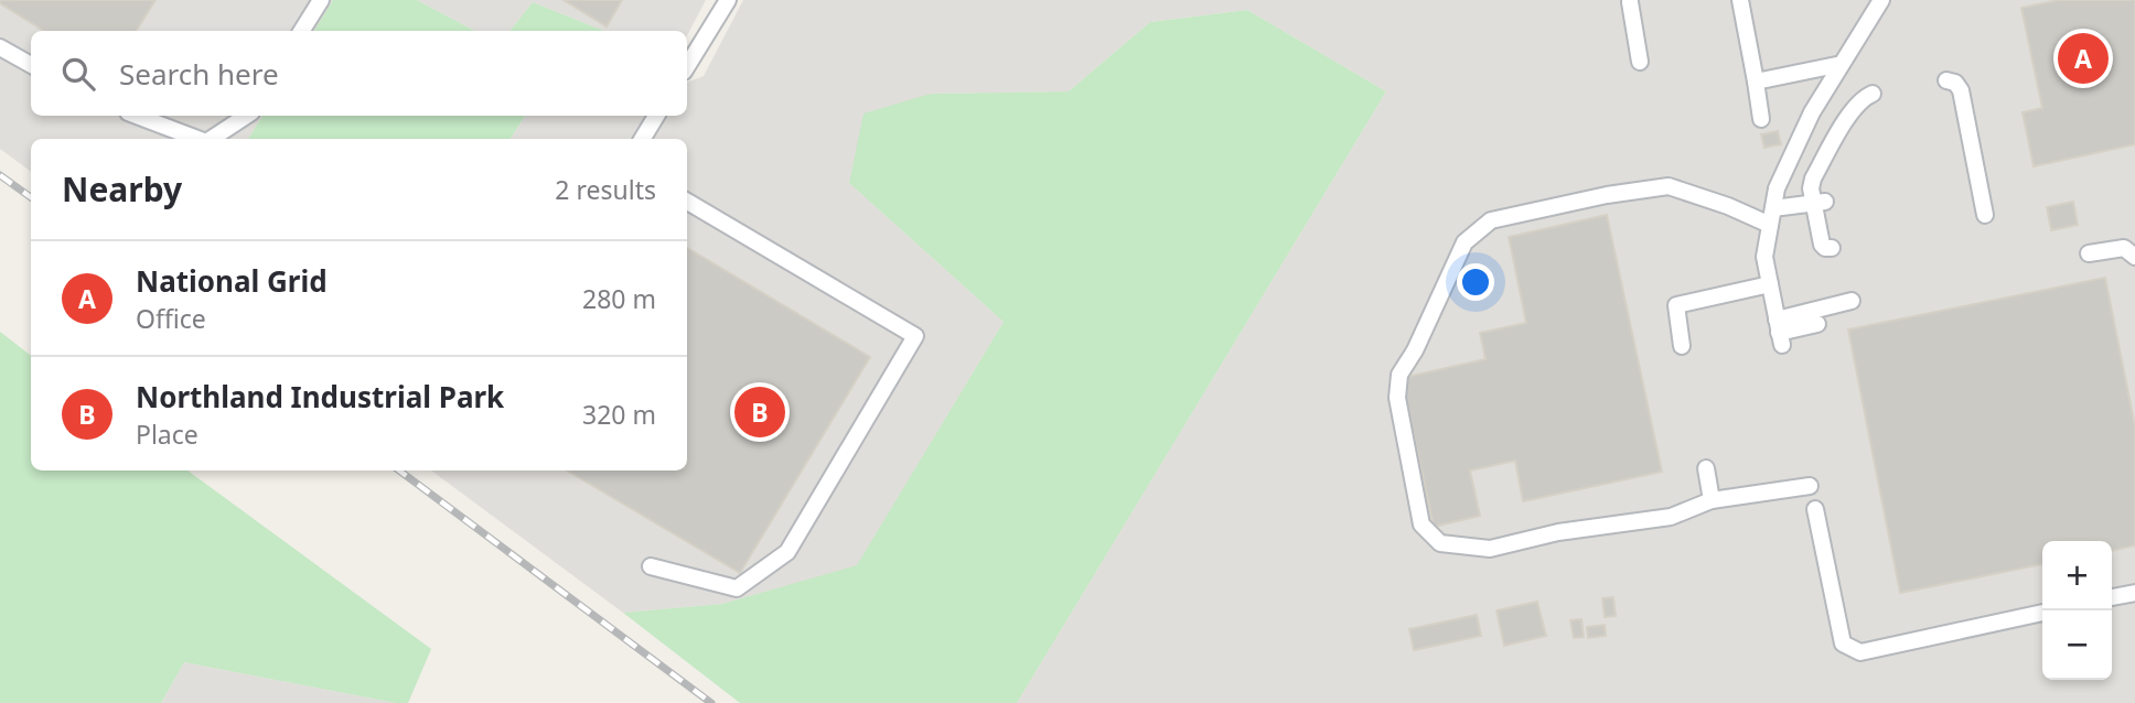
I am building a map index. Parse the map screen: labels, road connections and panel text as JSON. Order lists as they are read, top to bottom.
{
  "page": {
    "pins": ["A", "B"],
    "search": "Search here",
    "heading": ["Nearby", "2 results"],
    "list": [
      {
        "mark": "A",
        "name": "National Grid",
        "note": "Office",
        "value": "280 m"
      },
      {
        "mark": "B",
        "name": "Northland Industrial Park",
        "note": "Place",
        "value": "320 m"
      }
    ],
    "map_buttons": ["+", "−"]
  }
}
